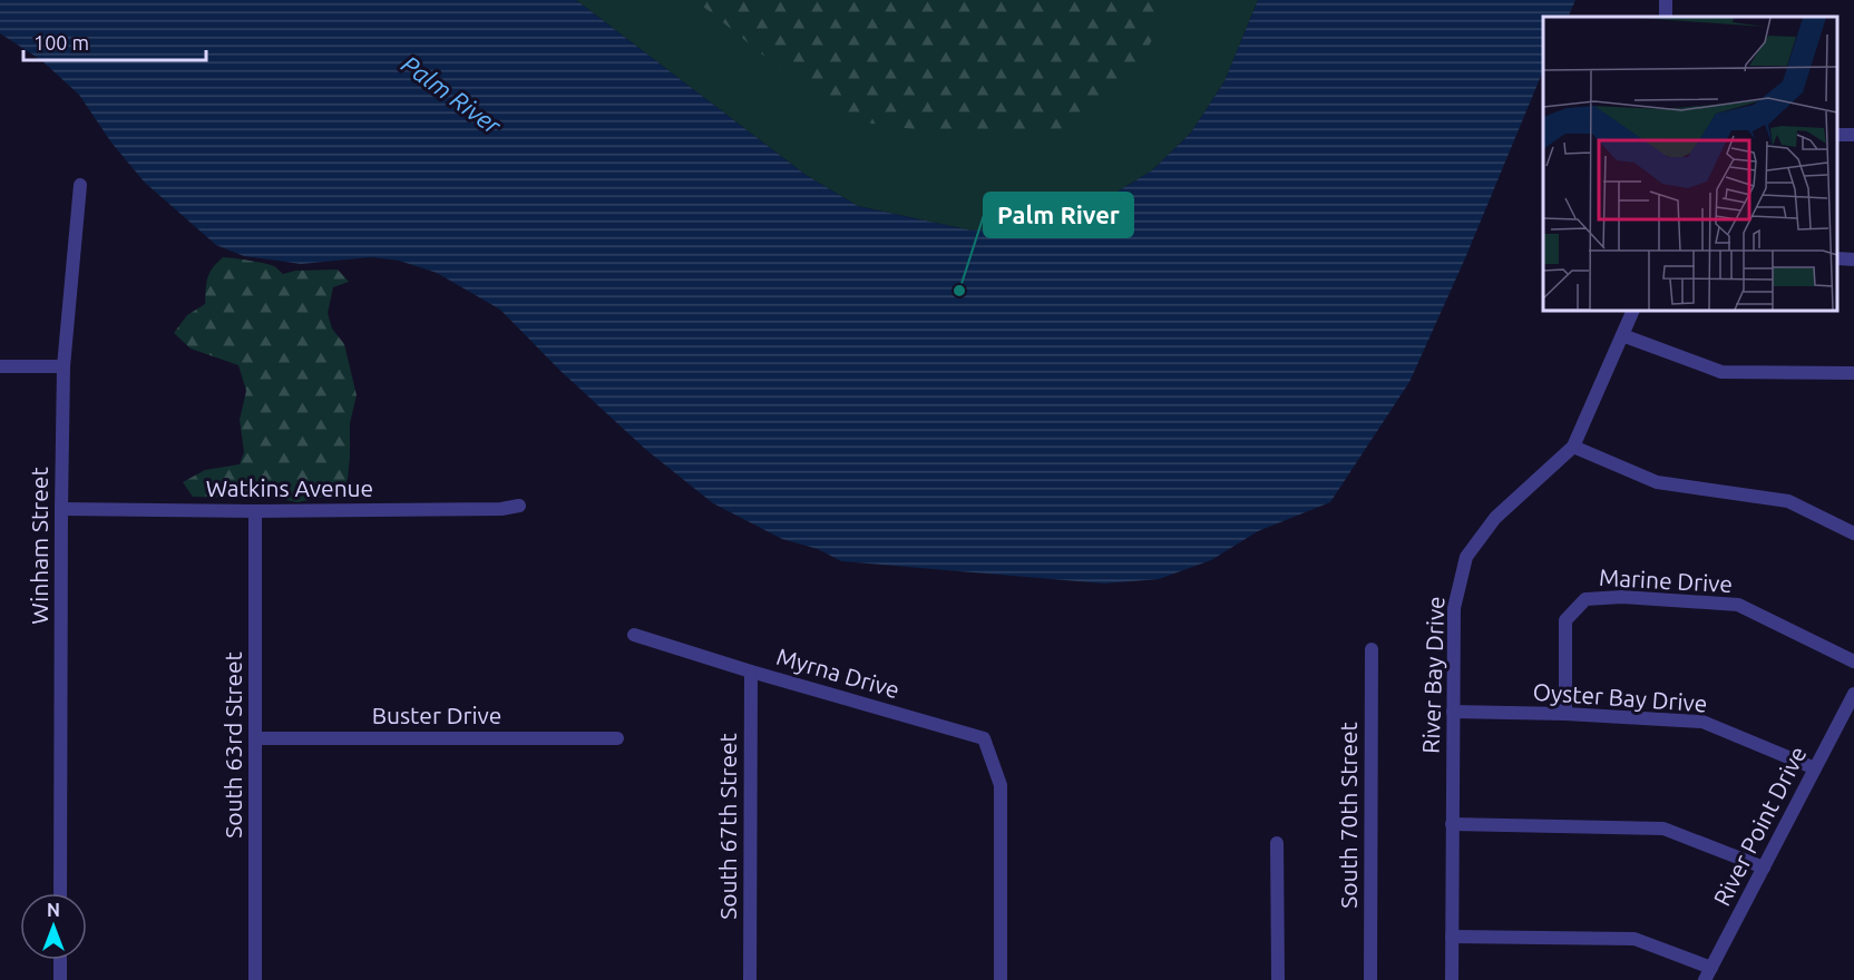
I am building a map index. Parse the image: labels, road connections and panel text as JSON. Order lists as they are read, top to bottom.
{
  "streets": {
    "street": [
      "Watkins Avenue",
      "Winham Street",
      "Marine Drive",
      "Myrna Drive",
      "River Bay Drive",
      "Oyster Bay Drive",
      "Buster Drive",
      "South 63rd Street",
      "South 70th Street",
      "South 67th Street",
      "River Point Drive"
    ]
  },
  "crossings": [
    ["Watkins Avenue", "Winham Street"],
    ["Watkins Avenue", "South 63rd Street"],
    ["Marine Drive", "Oyster Bay Drive"],
    ["Myrna Drive", "South 67th Street"],
    ["River Bay Drive", "Oyster Bay Drive"],
    ["Oyster Bay Drive", "River Point Drive"],
    ["Buster Drive", "South 63rd Street"]
  ],
  "water": ["Palm River"],
  "places": ["Palm River"],
  "scale_bar": "100 m",
  "north": "top"
}
